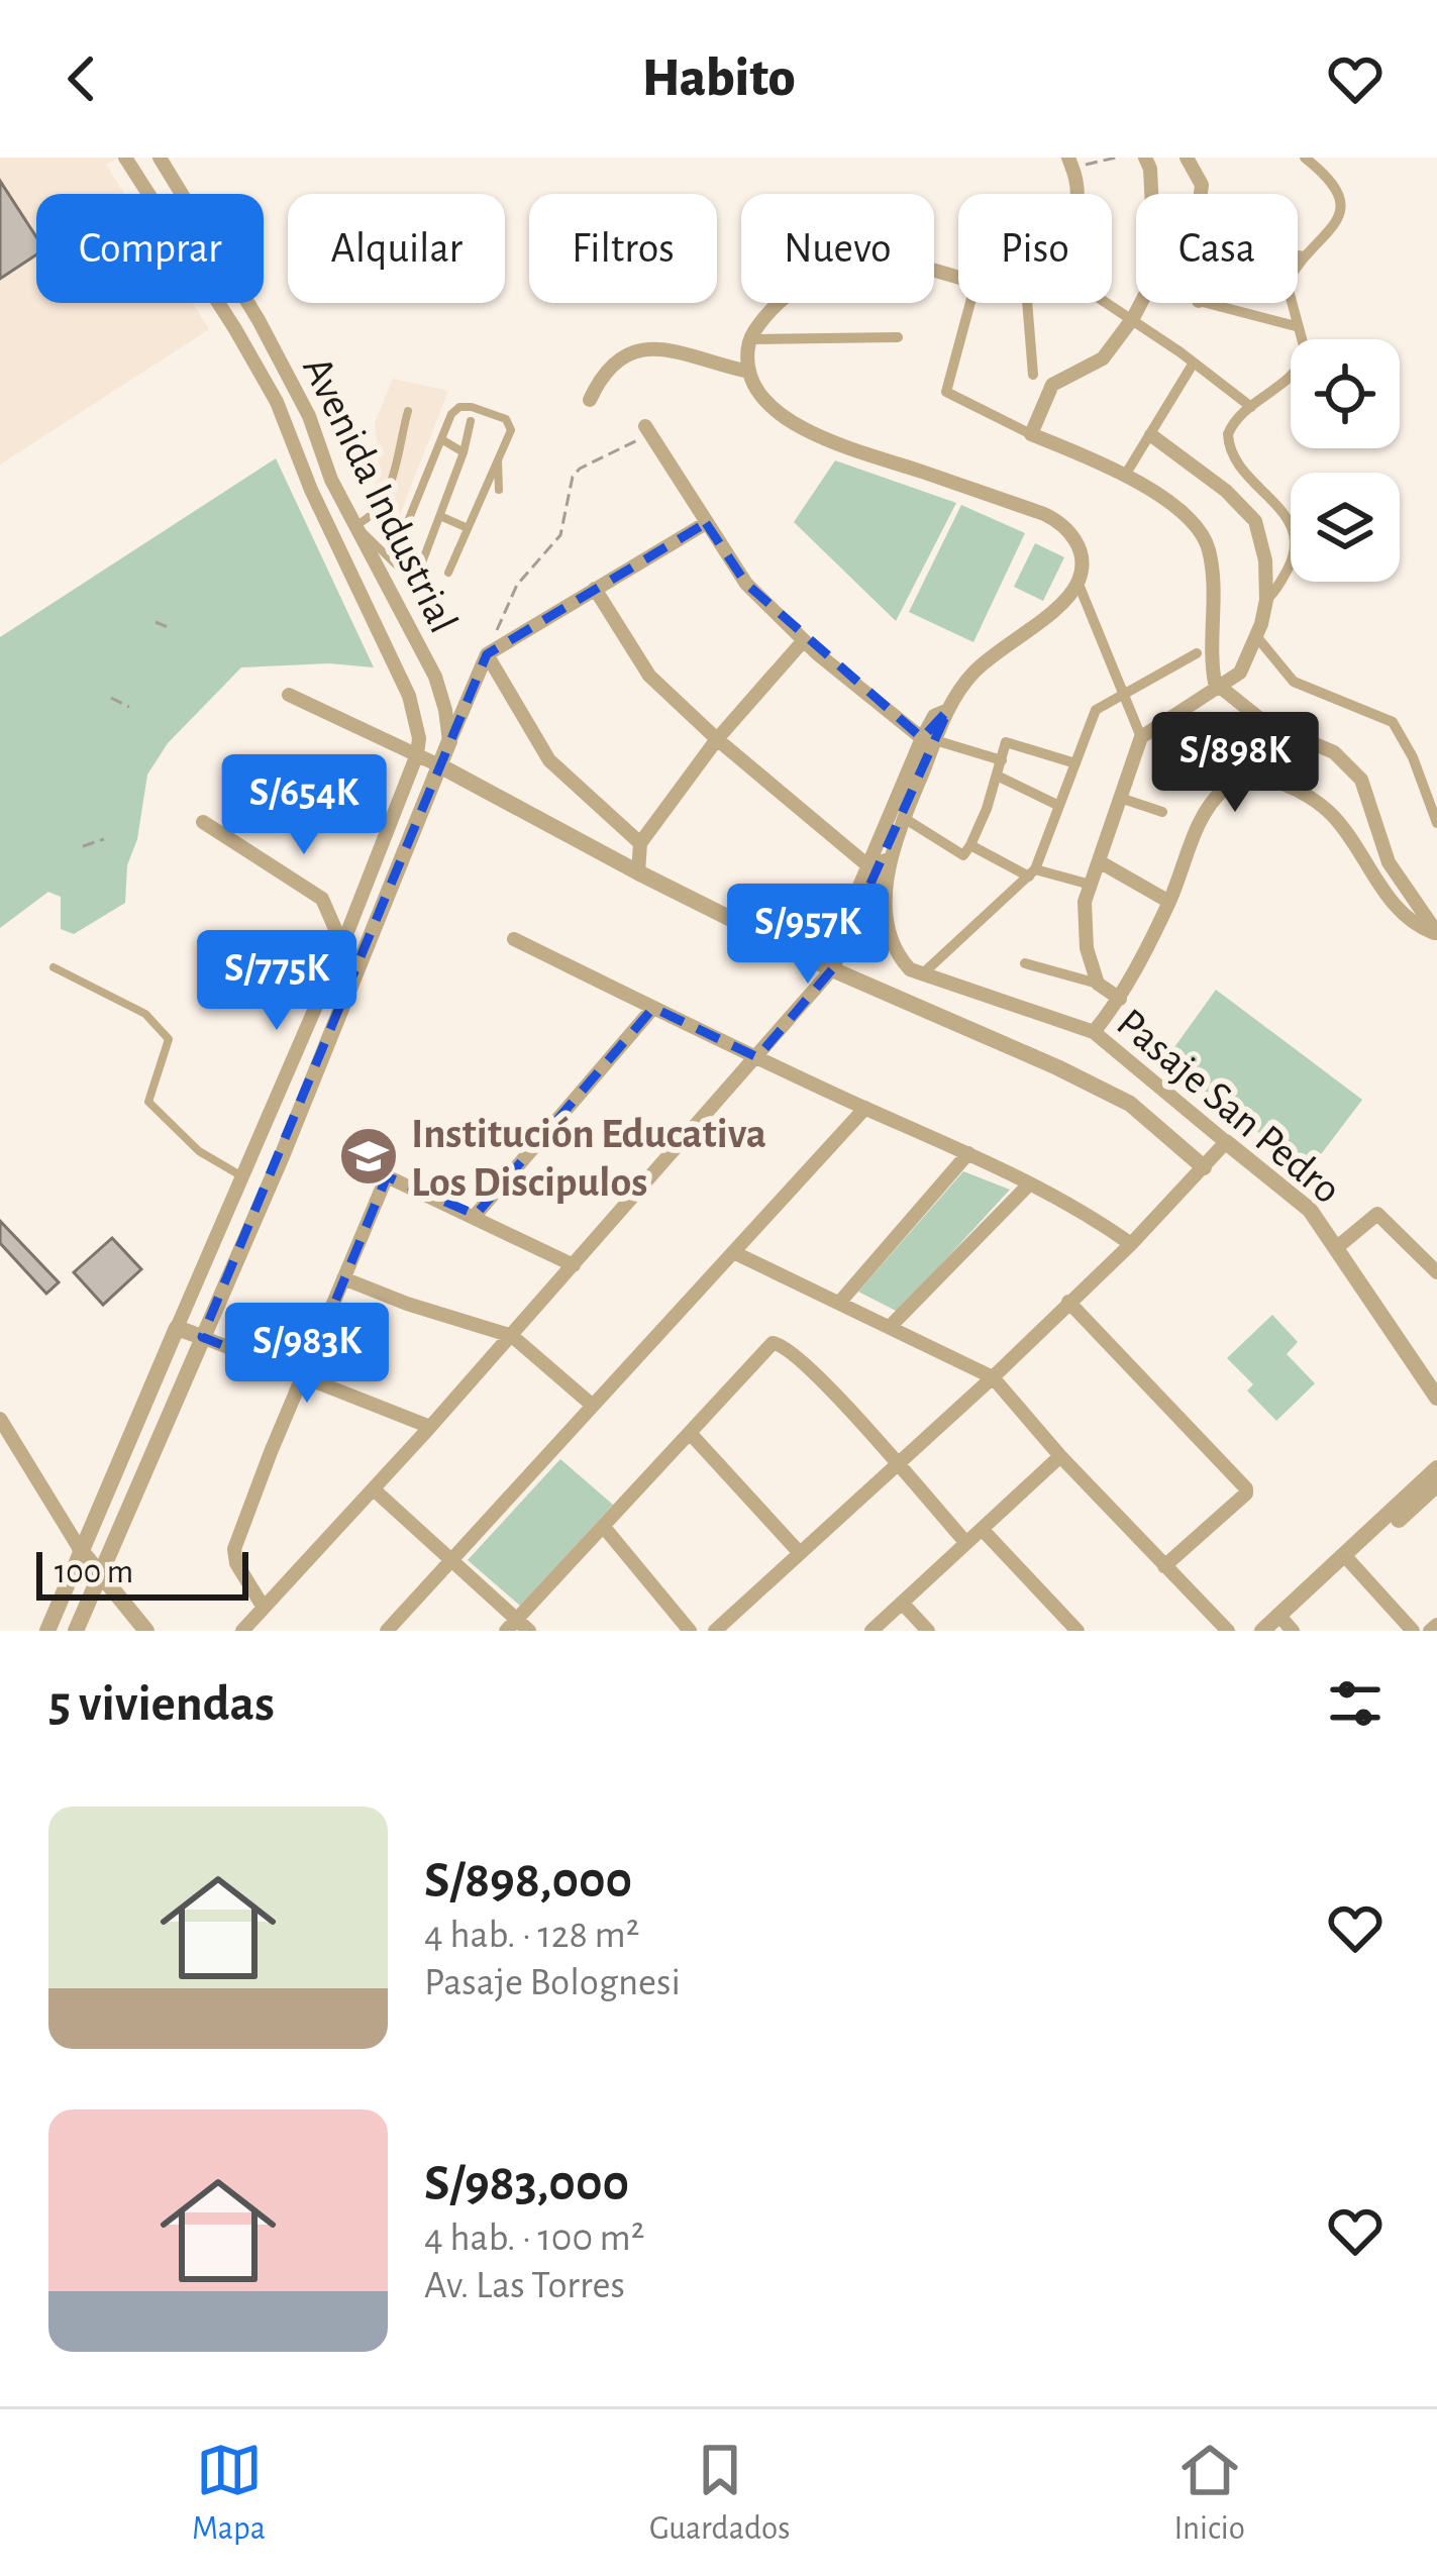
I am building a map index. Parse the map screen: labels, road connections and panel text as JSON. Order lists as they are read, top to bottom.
{
  "streets": {
    "street": ["Avenida Industrial", "Pasaje San Pedro"]
  },
  "places": {
    "school or university": ["Institución Educativa Los Discipulos"]
  },
  "scale_bar": "100 m",
  "page": {
    "header": "Habito",
    "chip": [
      "Comprar",
      "Alquilar",
      "Filtros",
      "Nuevo",
      "Piso",
      "Casa"
    ],
    "price": [
      "S/898K",
      "S/654K",
      "S/957K",
      "S/775K",
      "S/983K"
    ],
    "scale": "100 m",
    "heading": "5 viviendas",
    "list": [
      {
        "name": "S/898,000",
        "note": "4 hab. · 128 m² · Pasaje Bolognesi"
      },
      {
        "name": "S/983,000",
        "note": "4 hab. · 100 m² · Av. Las Torres"
      }
    ],
    "tabs": ["Mapa", "Guardados", "Inicio"]
  }
}
